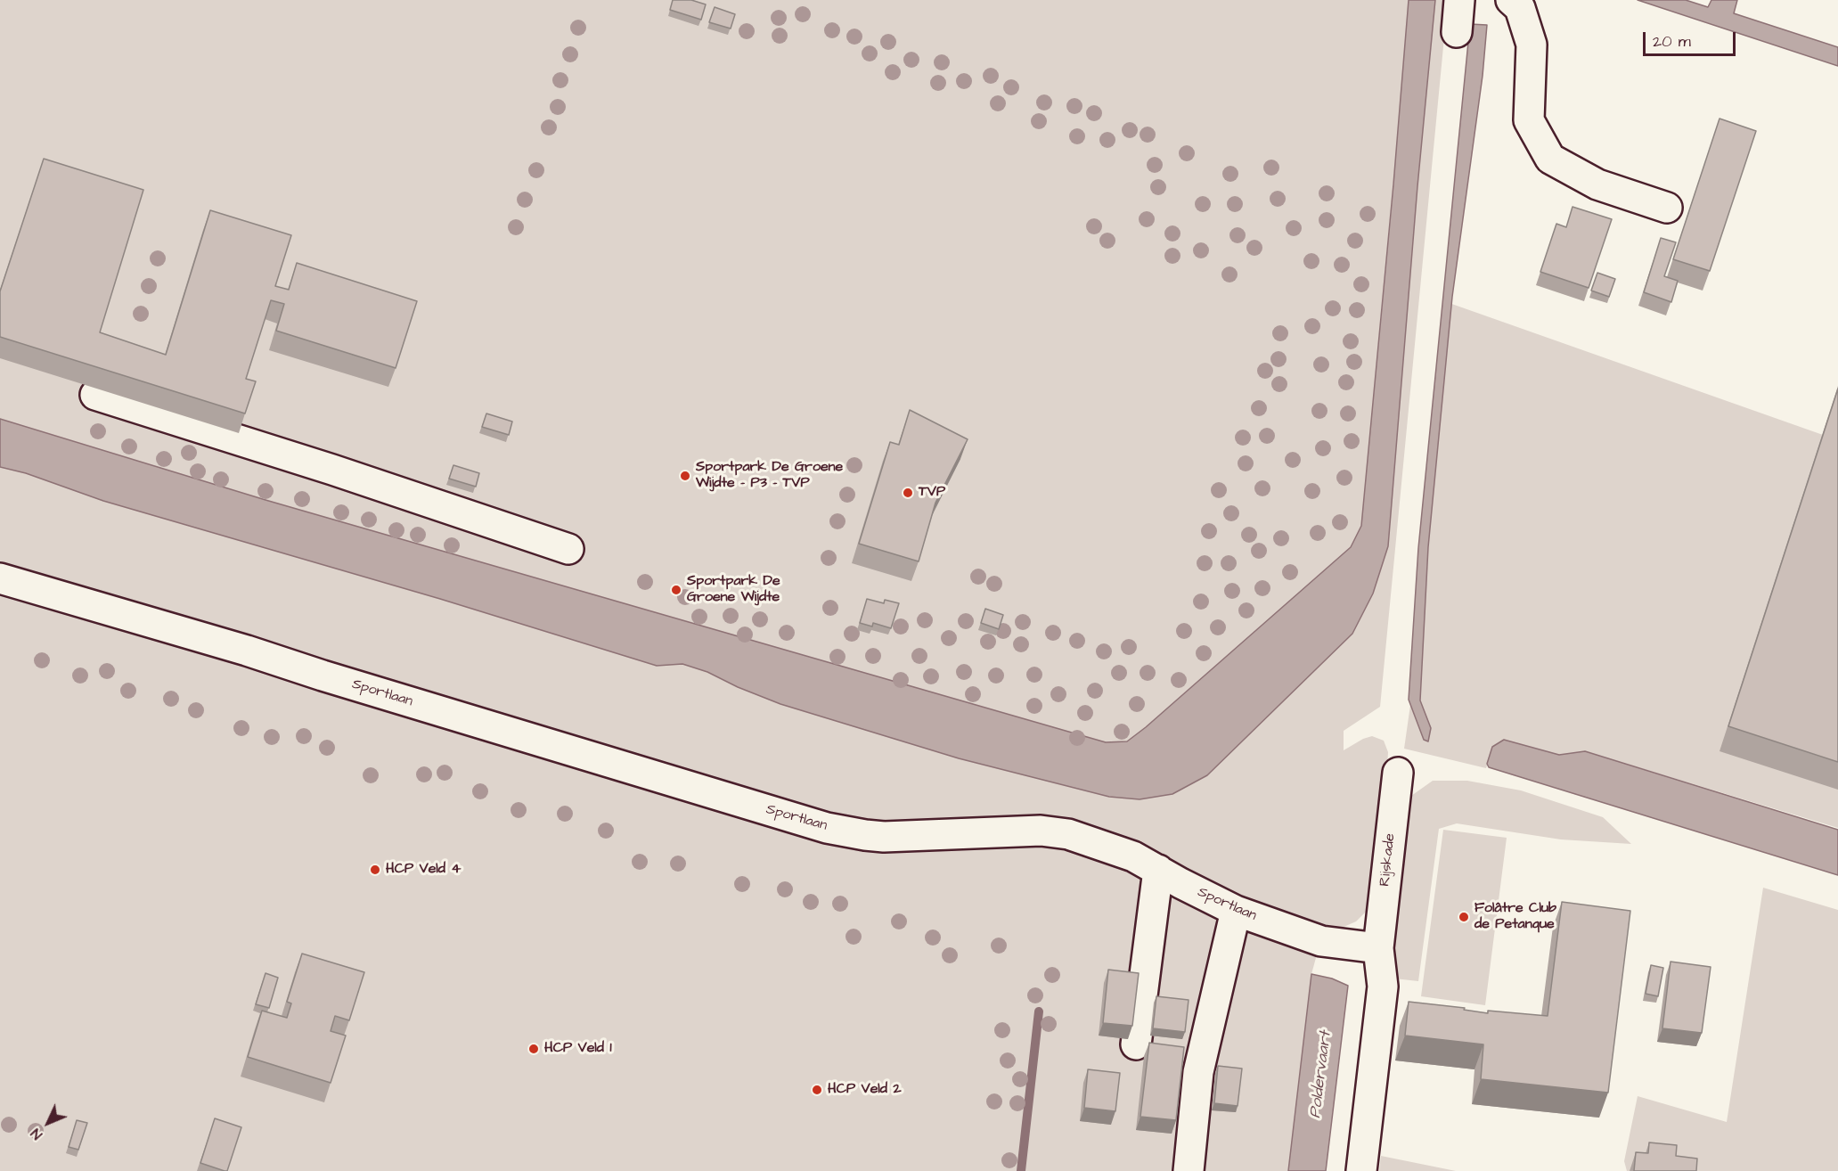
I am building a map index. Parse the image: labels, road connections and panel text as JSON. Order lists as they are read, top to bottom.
{
  "streets": {
    "street": ["Sportlaan", "Rijskade"]
  },
  "crossings": [
    ["Sportlaan", "Rijskade"]
  ],
  "water": ["Poldervaart"],
  "places": [
    "Sportpark De Groene Wijdte - P3 - TVP",
    "TVP",
    "Sportpark De Groene Wijdte",
    "HCP Veld 4",
    "Folâtre Club de Petanque",
    "HCP Veld 1",
    "HCP Veld 2"
  ],
  "scale_bar": "20 m",
  "north": "bottom left"
}
